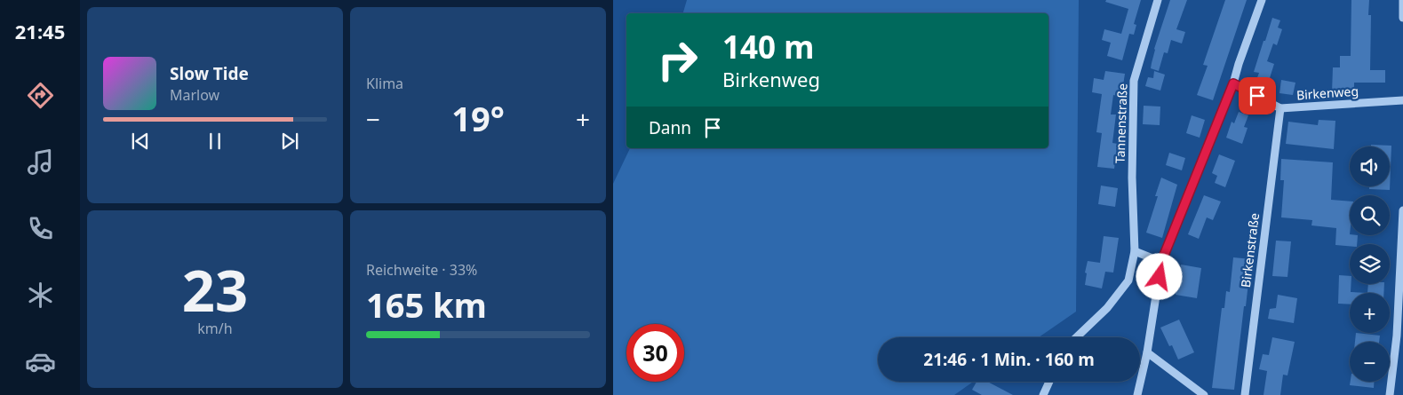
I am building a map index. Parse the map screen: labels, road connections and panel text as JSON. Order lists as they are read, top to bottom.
{
  "streets": {
    "street": ["Birkenweg", "Tannenstraße", "Birkenstraße"]
  },
  "crossings": [
    ["Birkenweg", "Birkenstraße"]
  ],
  "page": {
    "tabs": "21:45",
    "tile": [
      "Klima",
      ["23", "km/h"],
      ["Reichweite · 33%", "165 km"]
    ],
    "turn": ["140 m", "Birkenweg"],
    "song": ["Slow Tide", "Marlow"],
    "heat": ["−", "19°", "+"],
    "then": "Dann",
    "map_buttons": ["+", "−"],
    "limit": "30",
    "trip": "21:46 · 1 Min. · 160 m"
  }
}
